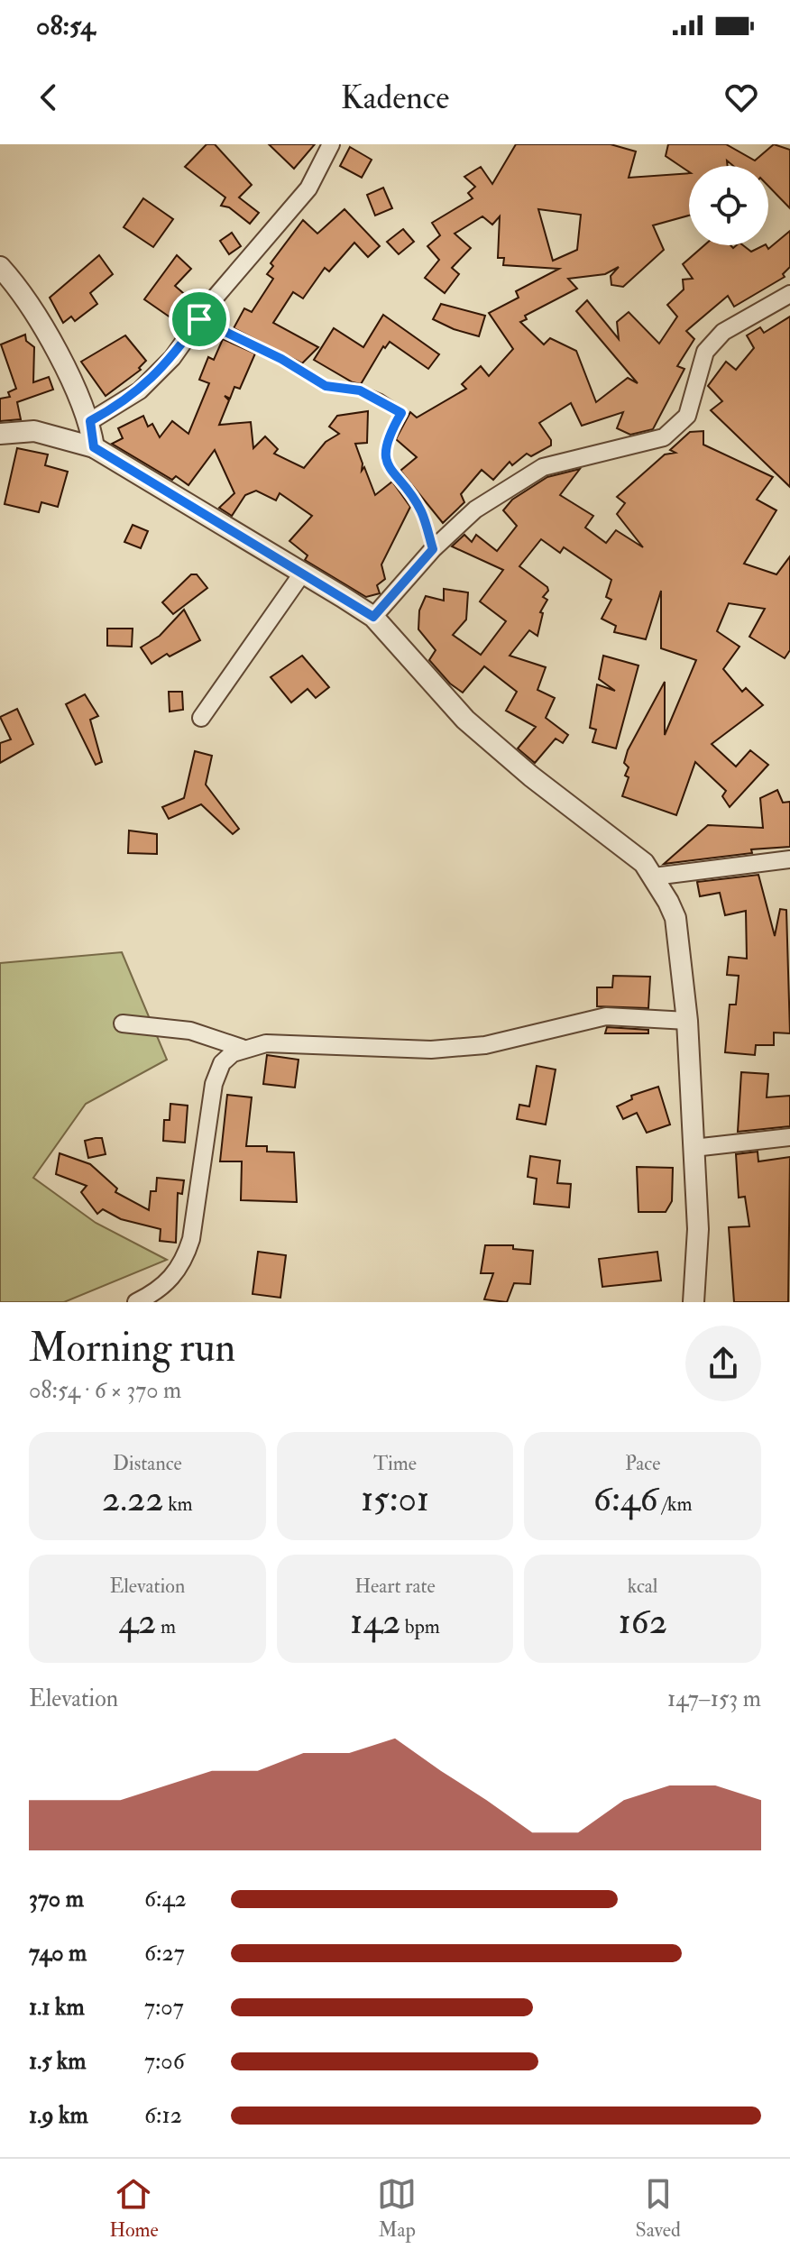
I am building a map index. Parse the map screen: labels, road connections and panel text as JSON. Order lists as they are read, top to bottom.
{
  "page": {
    "status": "08:54",
    "header": "Kadence",
    "heading": ["Morning run", "08:54 · 6 × 370 m"],
    "stats": [
      ["Distance", "2.22 km"],
      ["Time", "15:01"],
      ["Pace", "6:46 /km"],
      ["Elevation", "42 m"],
      ["Heart rate", "142 bpm"],
      ["kcal", "162"]
    ],
    "chart": ["Elevation", "147–153 m"],
    "list": [
      {
        "name": "370 m",
        "note": "6:42"
      },
      {
        "name": "740 m",
        "note": "6:27"
      },
      {
        "name": "1.1 km",
        "note": "7:07"
      },
      {
        "name": "1.5 km",
        "note": "7:06"
      },
      {
        "name": "1.9 km",
        "note": "6:12"
      }
    ],
    "tabs": ["Home", "Map", "Saved"]
  }
}
